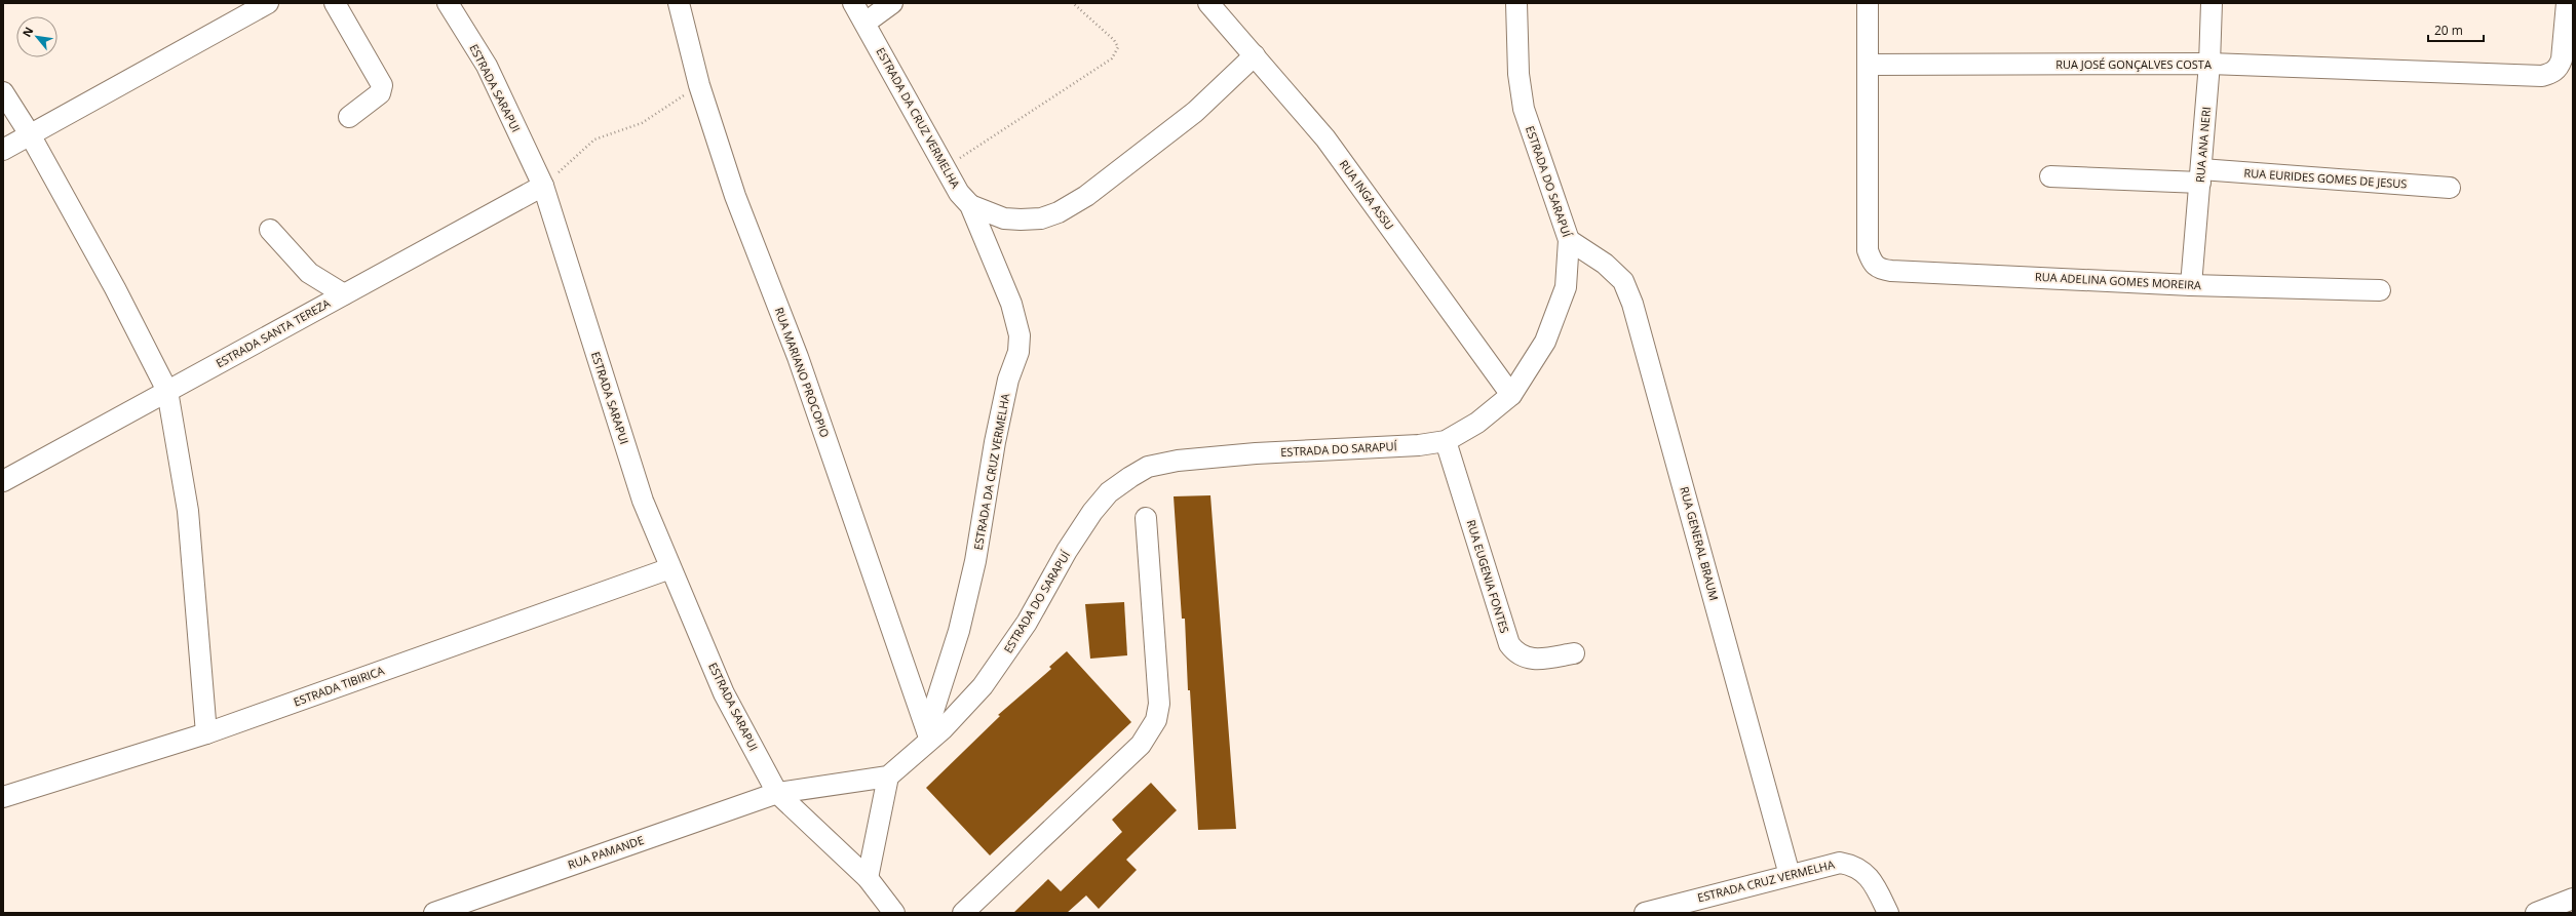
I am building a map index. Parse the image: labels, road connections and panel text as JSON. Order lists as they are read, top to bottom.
{
  "streets": {
    "street": [
      "RUA JOSÉ GONÇALVES COSTA",
      "ESTRADA SARAPUI",
      "ESTRADA DA CRUZ VERMELHA",
      "RUA ANA NERI",
      "RUA EURIDES GOMES DE JESUS",
      "ESTRADA DO SARAPUÍ",
      "RUA INGA ASSU",
      "RUA ADELINA GOMES MOREIRA",
      "ESTRADA SANTA TEREZA",
      "RUA MARIANO PROCOPIO",
      "RUA GENERAL BRAUM",
      "RUA EUGENIA FONTES",
      "ESTRADA TIBIRICA",
      "RUA PAMANDE",
      "ESTRADA CRUZ VERMELHA"
    ]
  },
  "crossings": [
    ["RUA JOSÉ GONÇALVES COSTA", "RUA ANA NERI"],
    ["RUA JOSÉ GONÇALVES COSTA", "RUA ADELINA GOMES MOREIRA"],
    ["ESTRADA SARAPUI", "ESTRADA SANTA TEREZA"],
    ["ESTRADA SARAPUI", "ESTRADA TIBIRICA"],
    ["ESTRADA SARAPUI", "RUA PAMANDE"],
    ["ESTRADA DA CRUZ VERMELHA", "ESTRADA DO SARAPUÍ"],
    ["ESTRADA DA CRUZ VERMELHA", "RUA MARIANO PROCOPIO"],
    ["RUA ANA NERI", "RUA EURIDES GOMES DE JESUS"],
    ["RUA ANA NERI", "RUA ADELINA GOMES MOREIRA"],
    ["ESTRADA DO SARAPUÍ", "RUA INGA ASSU"],
    ["ESTRADA DO SARAPUÍ", "RUA MARIANO PROCOPIO"],
    ["ESTRADA DO SARAPUÍ", "RUA GENERAL BRAUM"],
    ["ESTRADA DO SARAPUÍ", "RUA EUGENIA FONTES"],
    ["RUA GENERAL BRAUM", "ESTRADA CRUZ VERMELHA"]
  ],
  "scale_bar": "20 m",
  "north": "top left"
}
